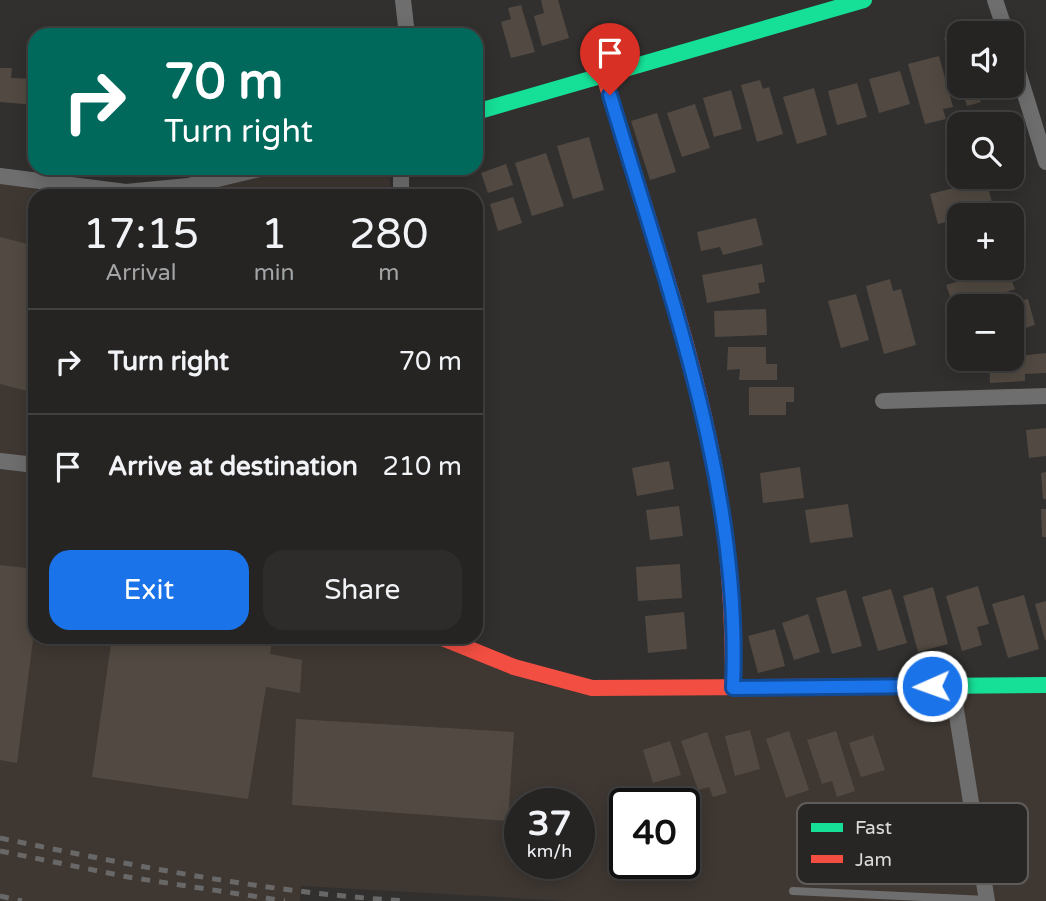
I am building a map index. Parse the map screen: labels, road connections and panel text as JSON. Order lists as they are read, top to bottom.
{
  "legend": ["Fast", "Jam"],
  "page": {
    "map_buttons": ["+", "−"],
    "turn": ["70 m", "Turn right"],
    "eta": [
      "17:15",
      "Arrival",
      "1",
      "min",
      "280",
      "m"
    ],
    "list": [
      {
        "name": "Turn right",
        "value": "70 m"
      },
      {
        "name": "Arrive at destination",
        "value": "210 m"
      }
    ],
    "buttons": ["Exit", "Share"],
    "speed": "37 km/h",
    "limit": "40"
  }
}
